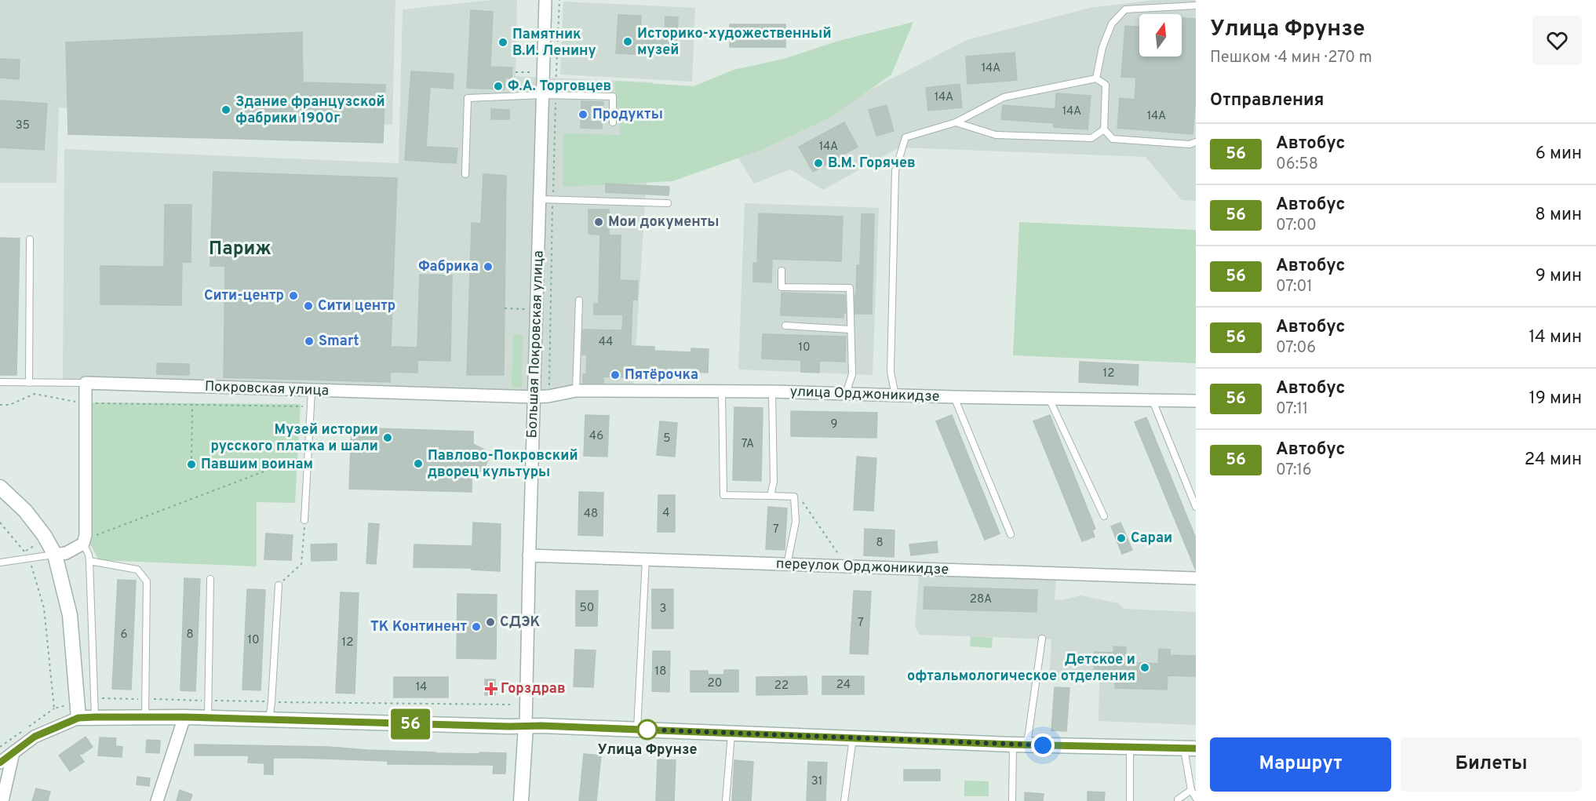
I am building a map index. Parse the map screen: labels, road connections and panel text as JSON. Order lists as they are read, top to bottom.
{
  "streets": {
    "main road": ["Большая Покровская улица"],
    "street": ["Покровская улица", "улица Орджоникидзе", "переулок Орджоникидзе"]
  },
  "crossings": [
    ["Большая Покровская улица", "Покровская улица"],
    ["Большая Покровская улица", "улица Орджоникидзе"],
    ["Большая Покровская улица", "переулок Орджоникидзе"],
    ["Покровская улица", "улица Орджоникидзе"]
  ],
  "districts": ["Париж"],
  "places": {
    "other": [
      "Историко-художественный музей",
      "Памятник В.И. Ленину",
      "Ф.А. Торговцев",
      "Здание французской фабрики 1900г",
      "Продукты",
      "В.М. Горячев",
      "Мои документы",
      "Фабрика",
      "Сити-центр",
      "Сити центр",
      "Smart",
      "Пятёрочка",
      "Музей истории русского платка и шали",
      "Павлово-Покровский дворец культуры",
      "Павшим воинам",
      "Сараи",
      "СДЭК",
      "ТК Континент",
      "Детское и офтальмологическое отделения",
      "Улица Фрунзе"
    ],
    "health": ["Горздрав"]
  },
  "lines": ["bus line 56"],
  "house_numbers": [
    "14А",
    "14А",
    "14А",
    "14А",
    "35",
    "14А",
    "44",
    "10",
    "12",
    "9",
    "46",
    "5",
    "7А",
    "4",
    "48",
    "7",
    "8",
    "28А",
    "50",
    "3",
    "7",
    "6",
    "8",
    "10",
    "12",
    "18",
    "20",
    "24",
    "22",
    "14",
    "31"
  ],
  "north": "top",
  "page": {
    "on_map": "56",
    "heading": [
      ["Улица Фрунзе", "Пешком · 4 мин · 270 m"],
      "Отправления"
    ],
    "list": [
      {
        "mark": "56",
        "name": "Автобус",
        "note": "06:58",
        "value": "6 мин"
      },
      {
        "mark": "56",
        "name": "Автобус",
        "note": "07:00",
        "value": "8 мин"
      },
      {
        "mark": "56",
        "name": "Автобус",
        "note": "07:01",
        "value": "9 мин"
      },
      {
        "mark": "56",
        "name": "Автобус",
        "note": "07:06",
        "value": "14 мин"
      },
      {
        "mark": "56",
        "name": "Автобус",
        "note": "07:11",
        "value": "19 мин"
      },
      {
        "mark": "56",
        "name": "Автобус",
        "note": "07:16",
        "value": "24 мин"
      }
    ],
    "buttons": ["Маршрут", "Билеты"]
  }
}
